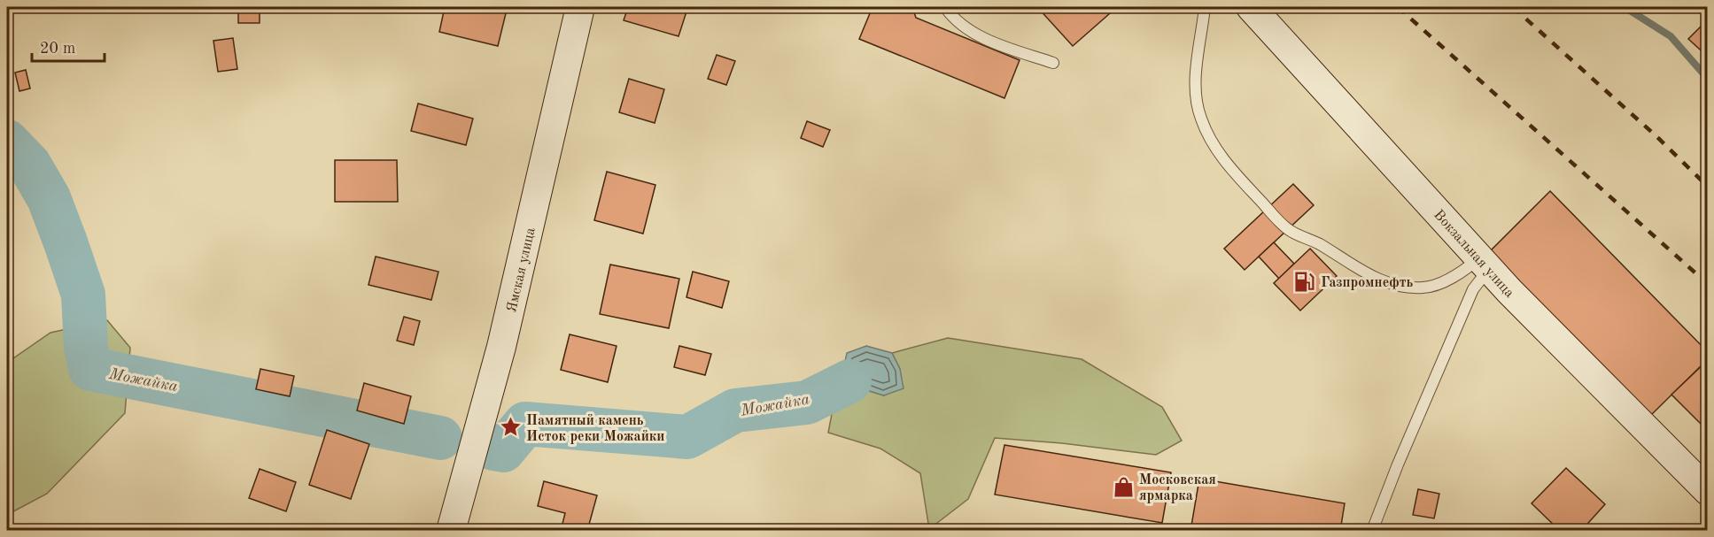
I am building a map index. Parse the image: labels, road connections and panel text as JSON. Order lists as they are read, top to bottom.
{
  "streets": {
    "main road": ["Вокзальная улица", "Ямская улица"]
  },
  "water": ["Можайка"],
  "places": {
    "fuel station": ["Газпромнефть"],
    "place": ["Памятный камень Исток реки Можайки"],
    "shop": ["Московская ярмарка"]
  },
  "scale_bar": "20 m"
}
